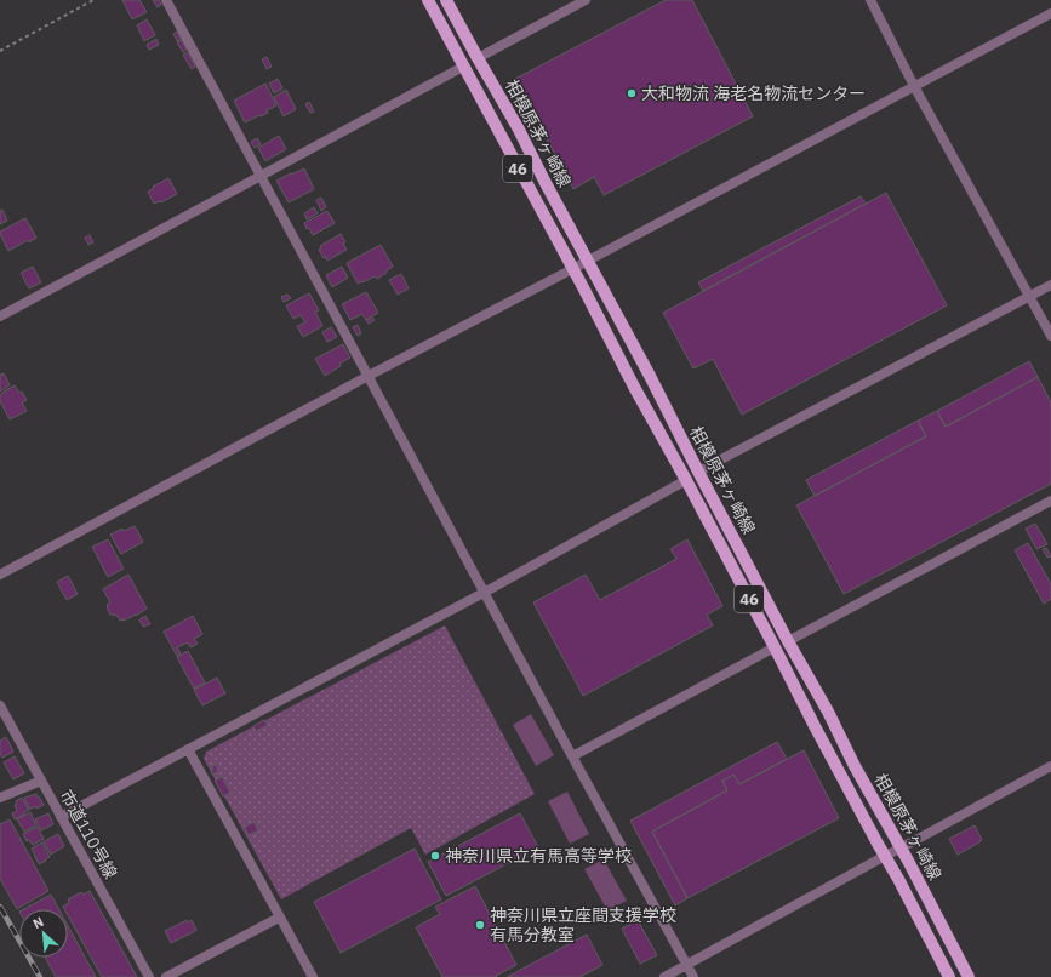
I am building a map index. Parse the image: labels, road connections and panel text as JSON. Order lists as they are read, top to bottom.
{
  "streets": {
    "main road": ["相模原茅ヶ崎線", "46"],
    "street": ["市道110号線"]
  },
  "places": ["大和物流 海老名物流センター", "神奈川県立有馬高等学校", "神奈川県立座間支援学校 有馬分教室"],
  "north": "top left"
}
